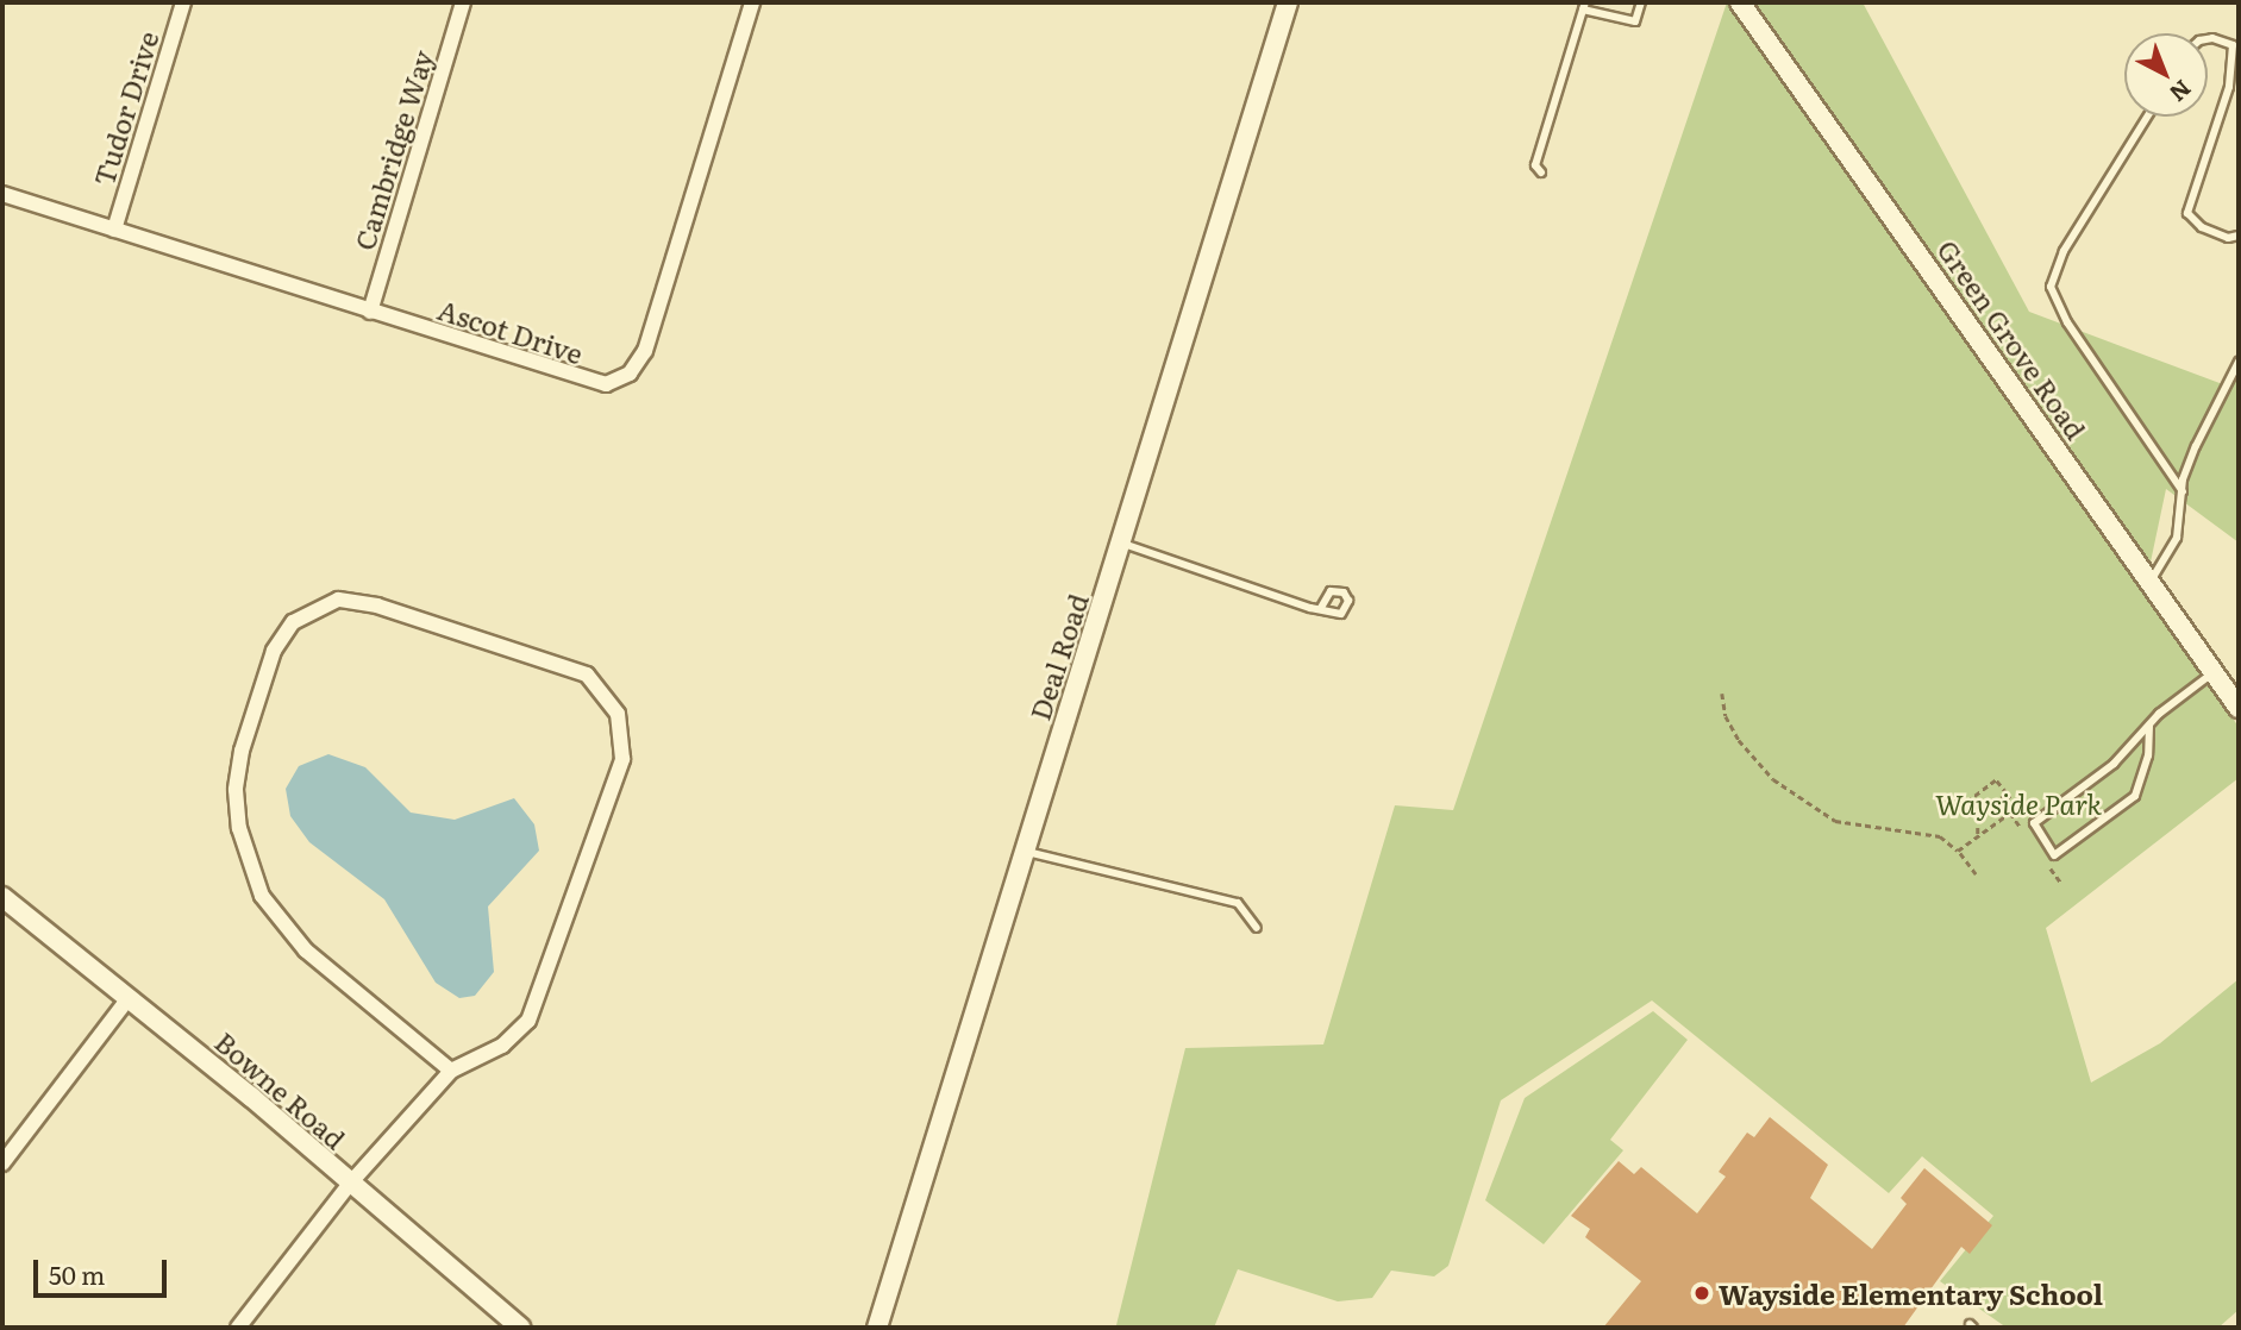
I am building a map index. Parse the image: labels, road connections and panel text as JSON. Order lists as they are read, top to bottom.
{
  "streets": {
    "street": [
      "Tudor Drive",
      "Cambridge Way",
      "Ascot Drive",
      "Green Grove Road",
      "Deal Road",
      "Bowne Road"
    ]
  },
  "crossings": [
    ["Tudor Drive", "Ascot Drive"],
    ["Cambridge Way", "Ascot Drive"]
  ],
  "parks": ["Wayside Park"],
  "places": ["Wayside Elementary School"],
  "scale_bar": "50 m",
  "north": "bottom right"
}
